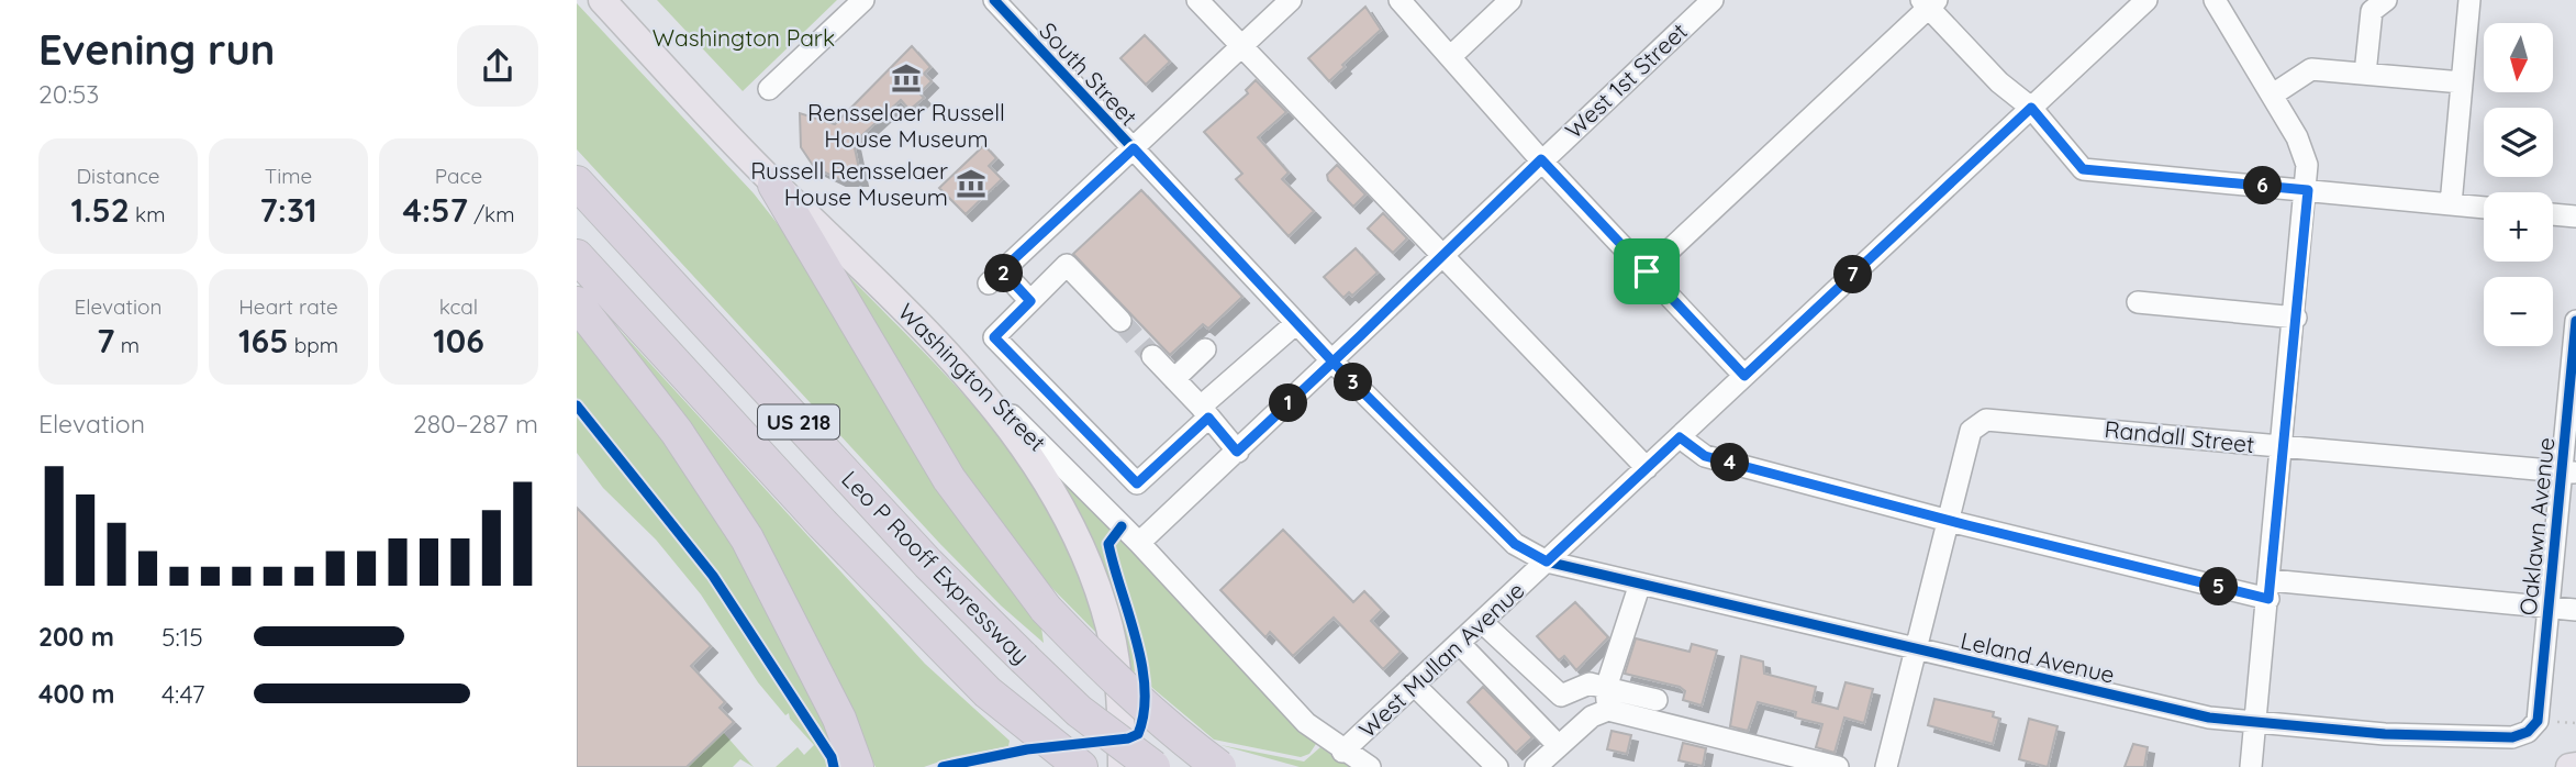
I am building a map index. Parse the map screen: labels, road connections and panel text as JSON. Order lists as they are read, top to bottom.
{
  "streets": {
    "highway": ["US 218", "Leo P Rooff Expressway"],
    "main road": ["Washington Street"],
    "street": [
      "South Street",
      "West 1st Street",
      "Randall Street",
      "Oaklawn Avenue",
      "Leland Avenue",
      "West Mullan Avenue"
    ]
  },
  "crossings": [
    ["South Street", "West 1st Street"],
    ["South Street", "Leland Avenue"],
    ["South Street", "West Mullan Avenue"],
    ["West 1st Street", "Washington Street"],
    ["Washington Street", "West Mullan Avenue"],
    ["Randall Street", "Oaklawn Avenue"],
    ["Oaklawn Avenue", "Leland Avenue"],
    ["Leland Avenue", "West Mullan Avenue"]
  ],
  "parks": ["Washington Park"],
  "places": {
    "museum": ["Rensselaer Russell House Museum", "Russell Rensselaer House Museum"]
  },
  "north": "bottom",
  "page": {
    "heading": ["Evening run", "20:53"],
    "map_buttons": ["+", "−"],
    "stats": [
      ["Distance", "1.52 km"],
      ["Time", "7:31"],
      ["Pace", "4:57 /km"],
      ["Elevation", "7 m"],
      ["Heart rate", "165 bpm"],
      ["kcal", "106"]
    ],
    "pins": [
      "6",
      "2",
      "7",
      "3",
      "1",
      "4",
      "5"
    ],
    "chart": ["Elevation", "280–287 m"],
    "list": [
      {
        "name": "200 m",
        "note": "5:15"
      },
      {
        "name": "400 m",
        "note": "4:47"
      }
    ]
  }
}
